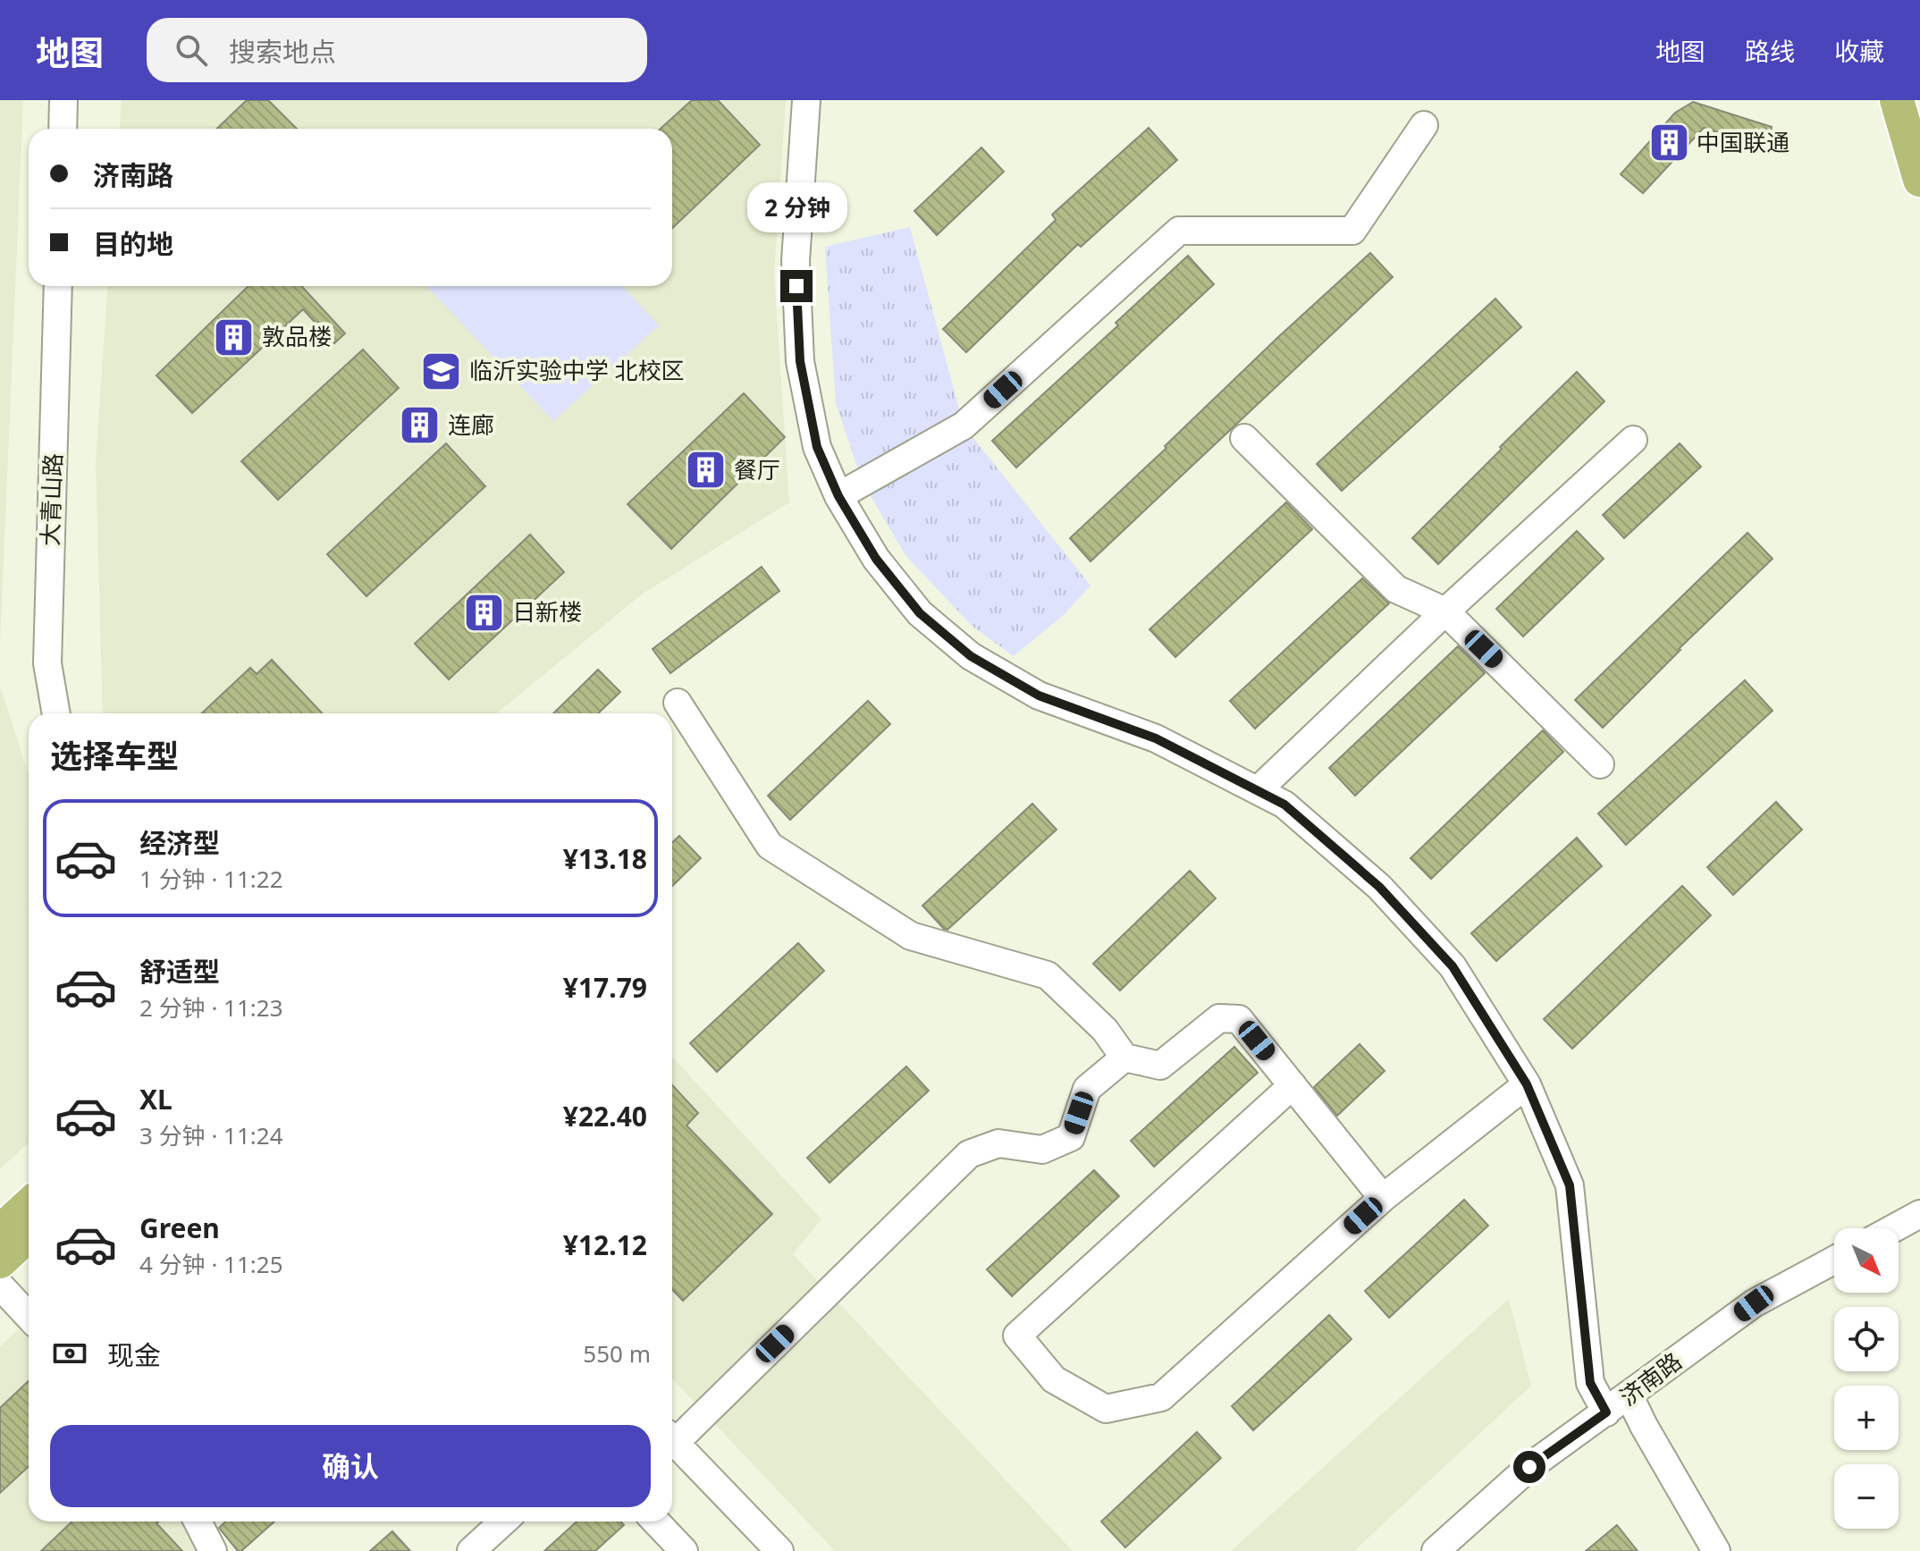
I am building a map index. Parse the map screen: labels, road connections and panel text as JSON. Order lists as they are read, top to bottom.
{
  "streets": {
    "street": ["大青山路", "济南路"]
  },
  "places": {
    "building": [
      "中国联通",
      "敦品楼",
      "连廊",
      "餐厅",
      "日新楼"
    ],
    "school or university": ["临沂实验中学 北校区"]
  },
  "north": "bottom right",
  "page": {
    "header": "地图",
    "search": "搜索地点",
    "nav": ["地图", "路线", "收藏"],
    "banner": ["济南路", "目的地"],
    "bubble": "2 分钟",
    "heading": "选择车型",
    "list": [
      {
        "name": "经济型",
        "note": "1 分钟 · 11:22",
        "value": "¥13.18"
      },
      {
        "name": "舒适型",
        "note": "2 分钟 · 11:23",
        "value": "¥17.79"
      },
      {
        "name": "XL",
        "note": "3 分钟 · 11:24",
        "value": "¥22.40"
      },
      {
        "name": "Green",
        "note": "4 分钟 · 11:25",
        "value": "¥12.12"
      }
    ],
    "map_buttons": ["+", "−"],
    "pay": ["现金", "550 m"],
    "buttons": "确认"
  }
}
